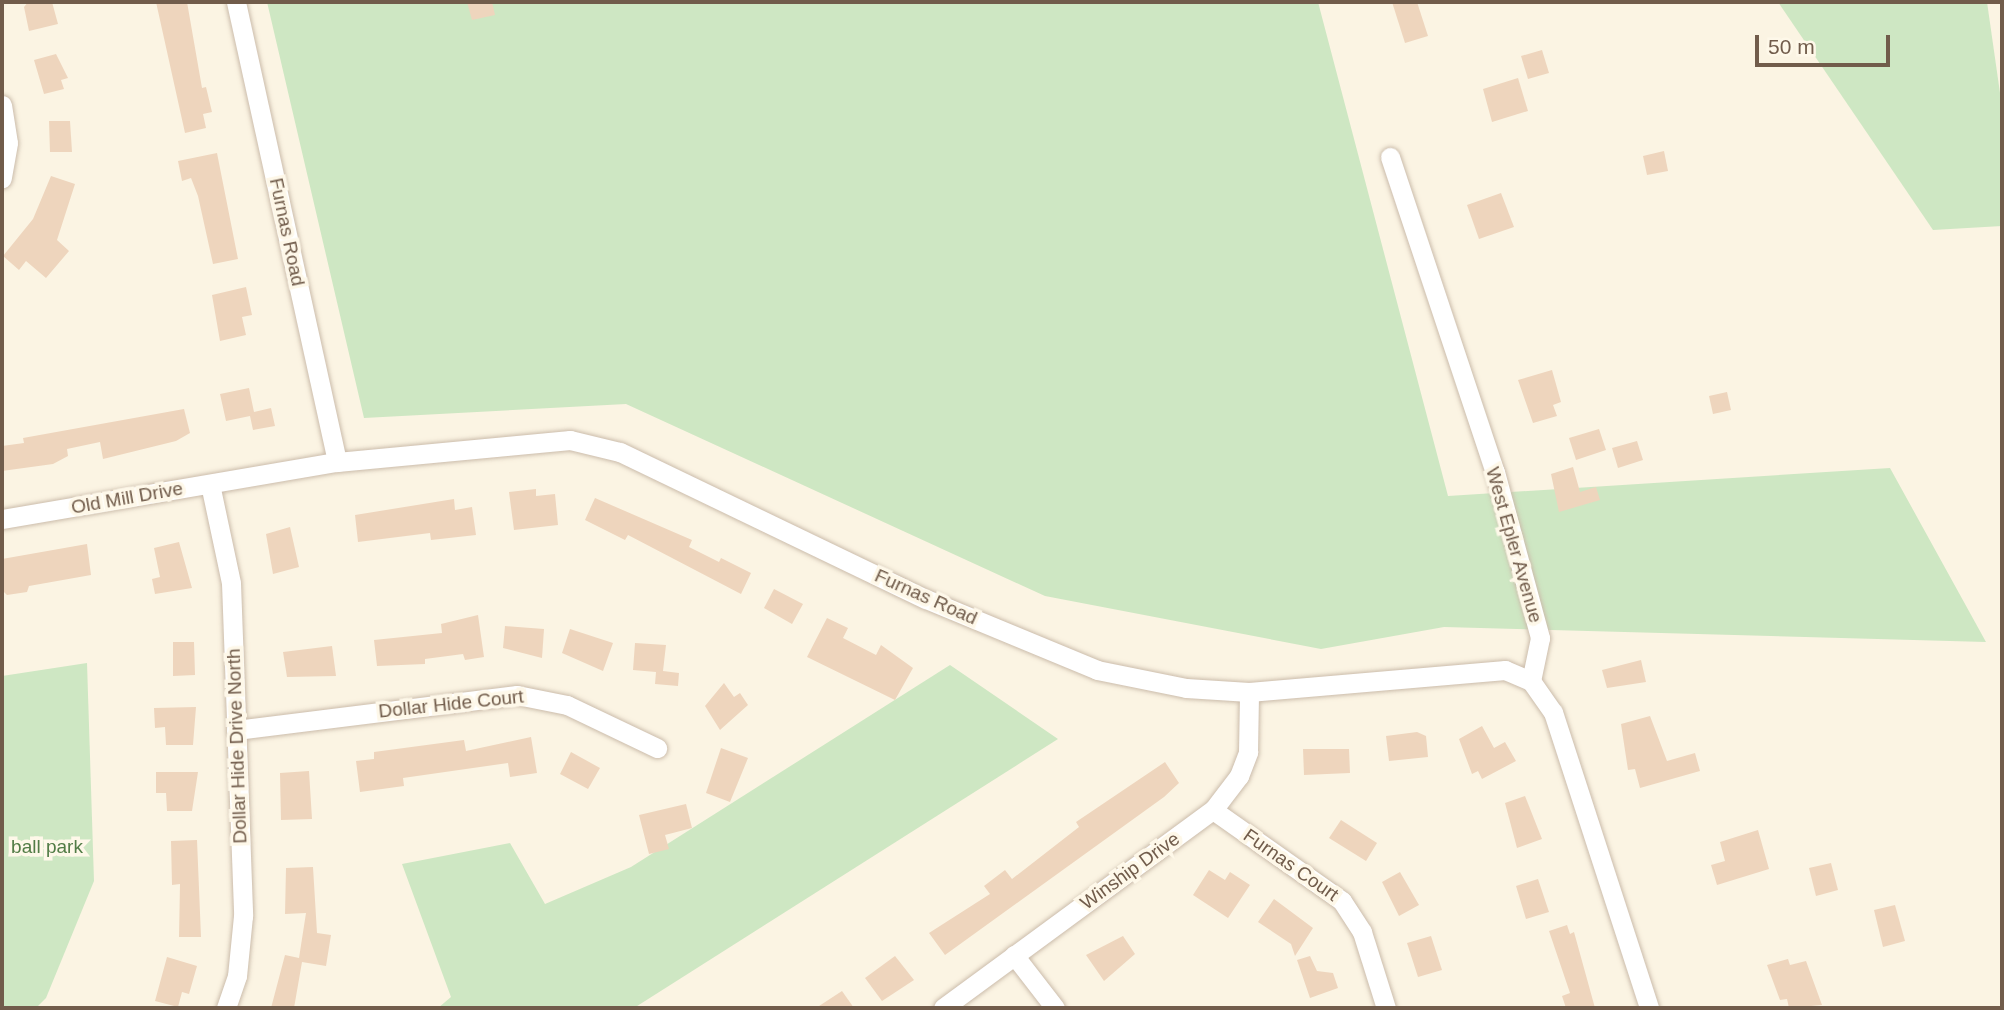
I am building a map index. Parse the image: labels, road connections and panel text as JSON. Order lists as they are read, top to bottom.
{
  "streets": {
    "street": [
      "Furnas Road",
      "Old Mill Drive",
      "West Epler Avenue",
      "Dollar Hide Court",
      "Dollar Hide Drive North",
      "Furnas Court",
      "Winship Drive"
    ]
  },
  "crossings": [
    ["Furnas Road", "Old Mill Drive"],
    ["Furnas Road", "West Epler Avenue"],
    ["Furnas Road", "Winship Drive"],
    ["Old Mill Drive", "Dollar Hide Drive North"],
    ["Dollar Hide Court", "Dollar Hide Drive North"],
    ["Furnas Court", "Winship Drive"]
  ],
  "parks": ["ball park"],
  "scale_bar": "50 m"
}
